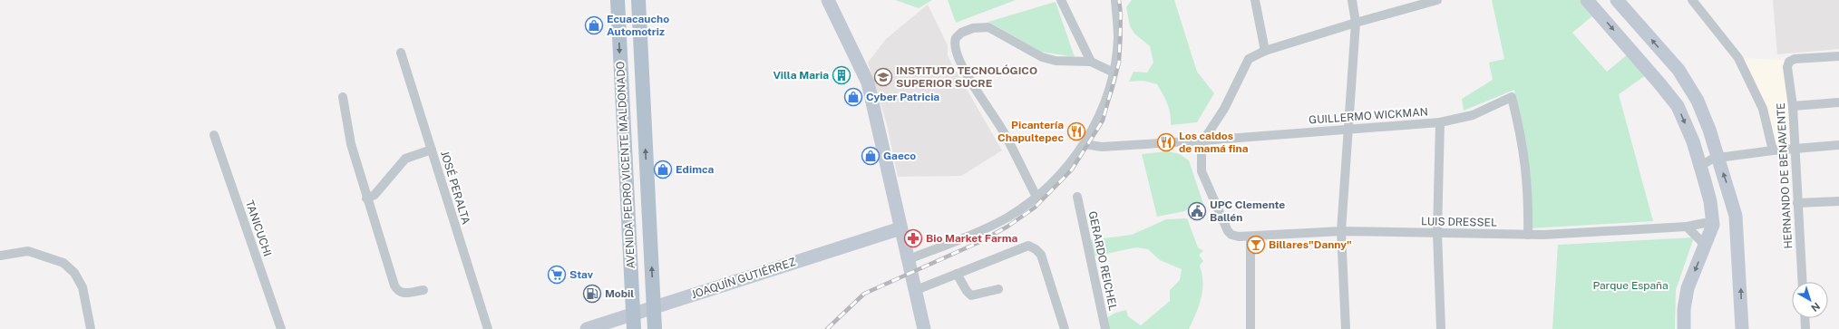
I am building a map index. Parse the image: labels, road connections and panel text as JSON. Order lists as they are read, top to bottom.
{
  "streets": {
    "main road": ["AVENIDA PEDRO VICENTE MALDONADO", "JOAQUÍN GUTIÉRREZ"],
    "street": [
      "GUILLERMO WICKMAN",
      "HERNANDO DE BENAVENTE",
      "JOSÉ PERALTA",
      "LUIS DRESSEL",
      "TANICUCHI",
      "GERARDO REICHEL"
    ]
  },
  "crossings": [
    ["GUILLERMO WICKMAN", "LUIS DRESSEL"],
    ["AVENIDA PEDRO VICENTE MALDONADO", "JOAQUÍN GUTIÉRREZ"]
  ],
  "parks": ["Parque España"],
  "places": {
    "shop": [
      "Ecuacaucho Automotriz",
      "Cyber Patricia",
      "Gaeco",
      "Edimca"
    ],
    "building": ["Villa Maria"],
    "school or university": ["INSTITUTO TECNOLÓGICO SUPERIOR SUCRE"],
    "restaurant": ["Picantería Chapultepec", "Los caldos de mamá fina"],
    "public building": ["UPC Clemente Ballén"],
    "pharmacy": ["Bio Market Farma"],
    "bar": ["Billares\"Danny\""],
    "supermarket": ["Stav"],
    "fuel station": ["Mobil"]
  },
  "north": "bottom right"
}
